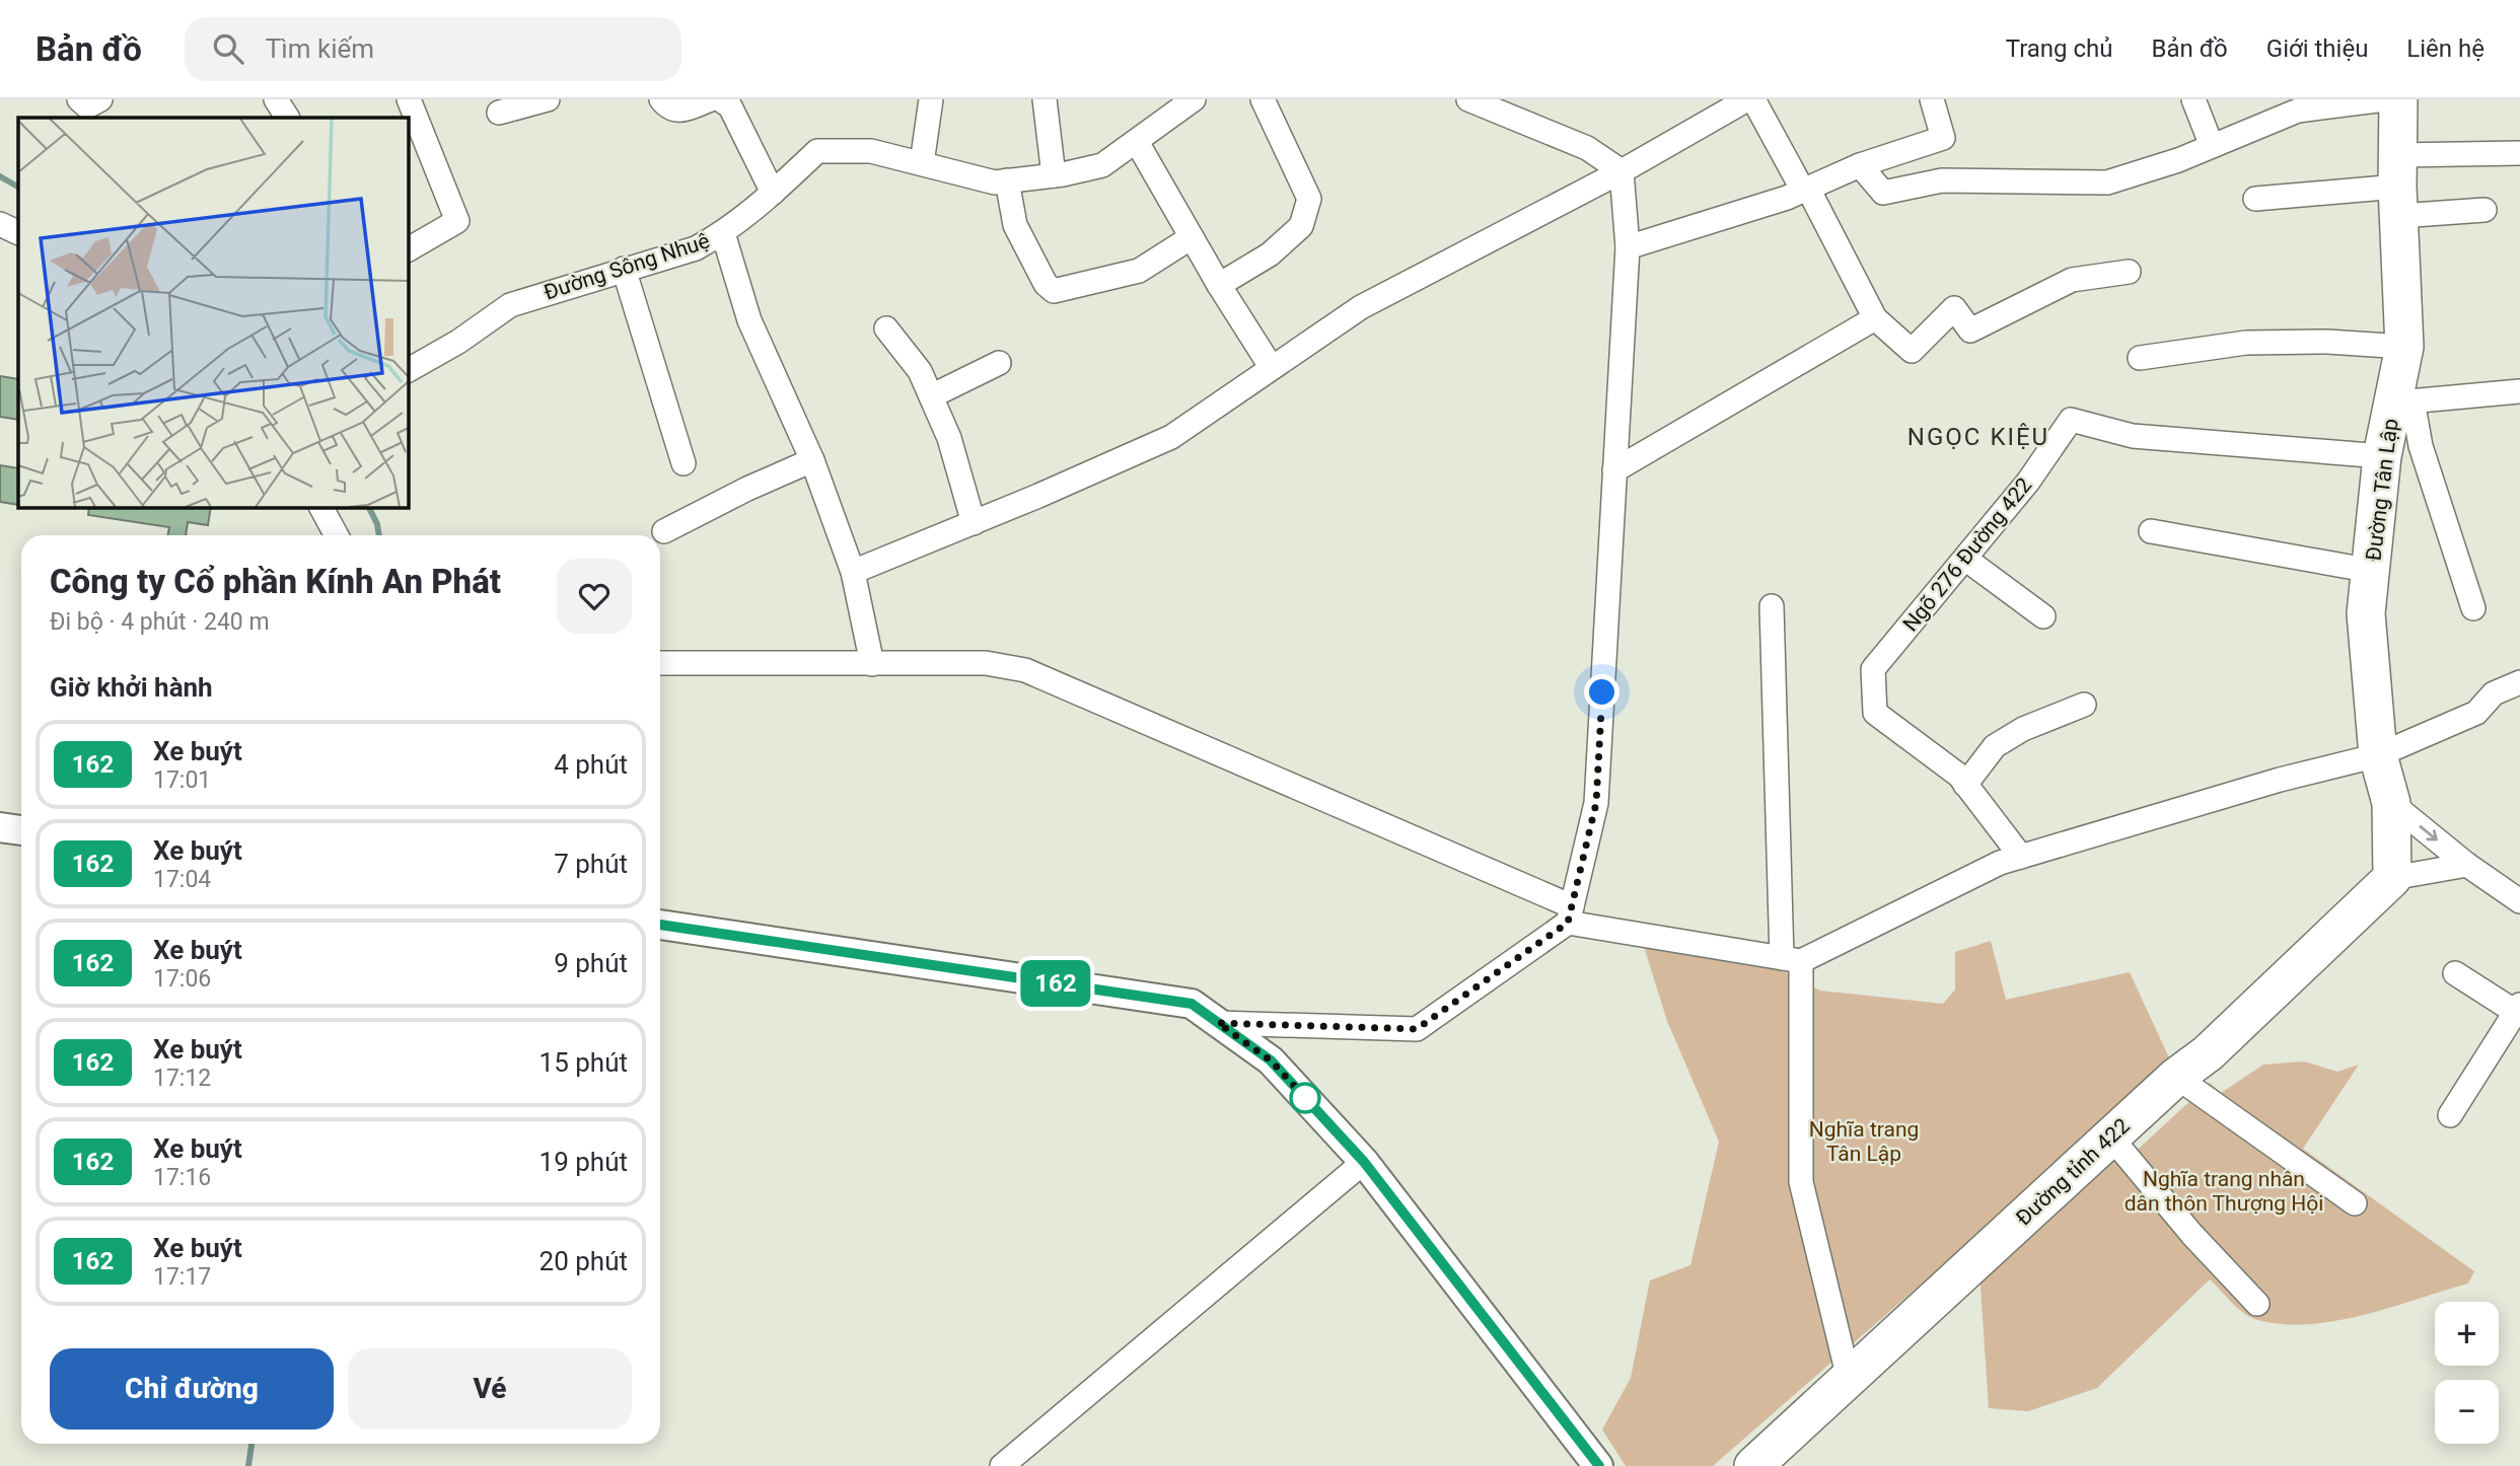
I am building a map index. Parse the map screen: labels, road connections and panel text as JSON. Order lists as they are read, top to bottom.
{
  "streets": {
    "main road": ["Đường Tân Lập", "Đường tỉnh 422"],
    "street": ["Đường Sông Nhuệ", "Ngõ 276 Đường 422"]
  },
  "crossings": [
    ["Đường Tân Lập", "Ngõ 276 Đường 422"],
    ["Đường Tân Lập", "Đường tỉnh 422"]
  ],
  "districts": ["NGỌC KIỆU"],
  "parks": ["Nghĩa trang Tân Lập", "Nghĩa trang nhân dân thôn Thượng Hội"],
  "lines": ["bus line 162"],
  "page": {
    "header": "Bản đồ",
    "search": "Tìm kiếm",
    "nav": [
      "Trang chủ",
      "Bản đồ",
      "Giới thiệu",
      "Liên hệ"
    ],
    "on_map": "162",
    "heading": [
      ["Công ty Cổ phần Kính An Phát", "Đi bộ · 4 phút · 240 m"],
      "Giờ khởi hành"
    ],
    "list": [
      {
        "mark": "162",
        "name": "Xe buýt",
        "note": "17:01",
        "value": "4 phút"
      },
      {
        "mark": "162",
        "name": "Xe buýt",
        "note": "17:04",
        "value": "7 phút"
      },
      {
        "mark": "162",
        "name": "Xe buýt",
        "note": "17:06",
        "value": "9 phút"
      },
      {
        "mark": "162",
        "name": "Xe buýt",
        "note": "17:12",
        "value": "15 phút"
      },
      {
        "mark": "162",
        "name": "Xe buýt",
        "note": "17:16",
        "value": "19 phút"
      },
      {
        "mark": "162",
        "name": "Xe buýt",
        "note": "17:17",
        "value": "20 phút"
      }
    ],
    "map_buttons": ["+", "−"],
    "buttons": ["Chỉ đường", "Vé"]
  }
}
